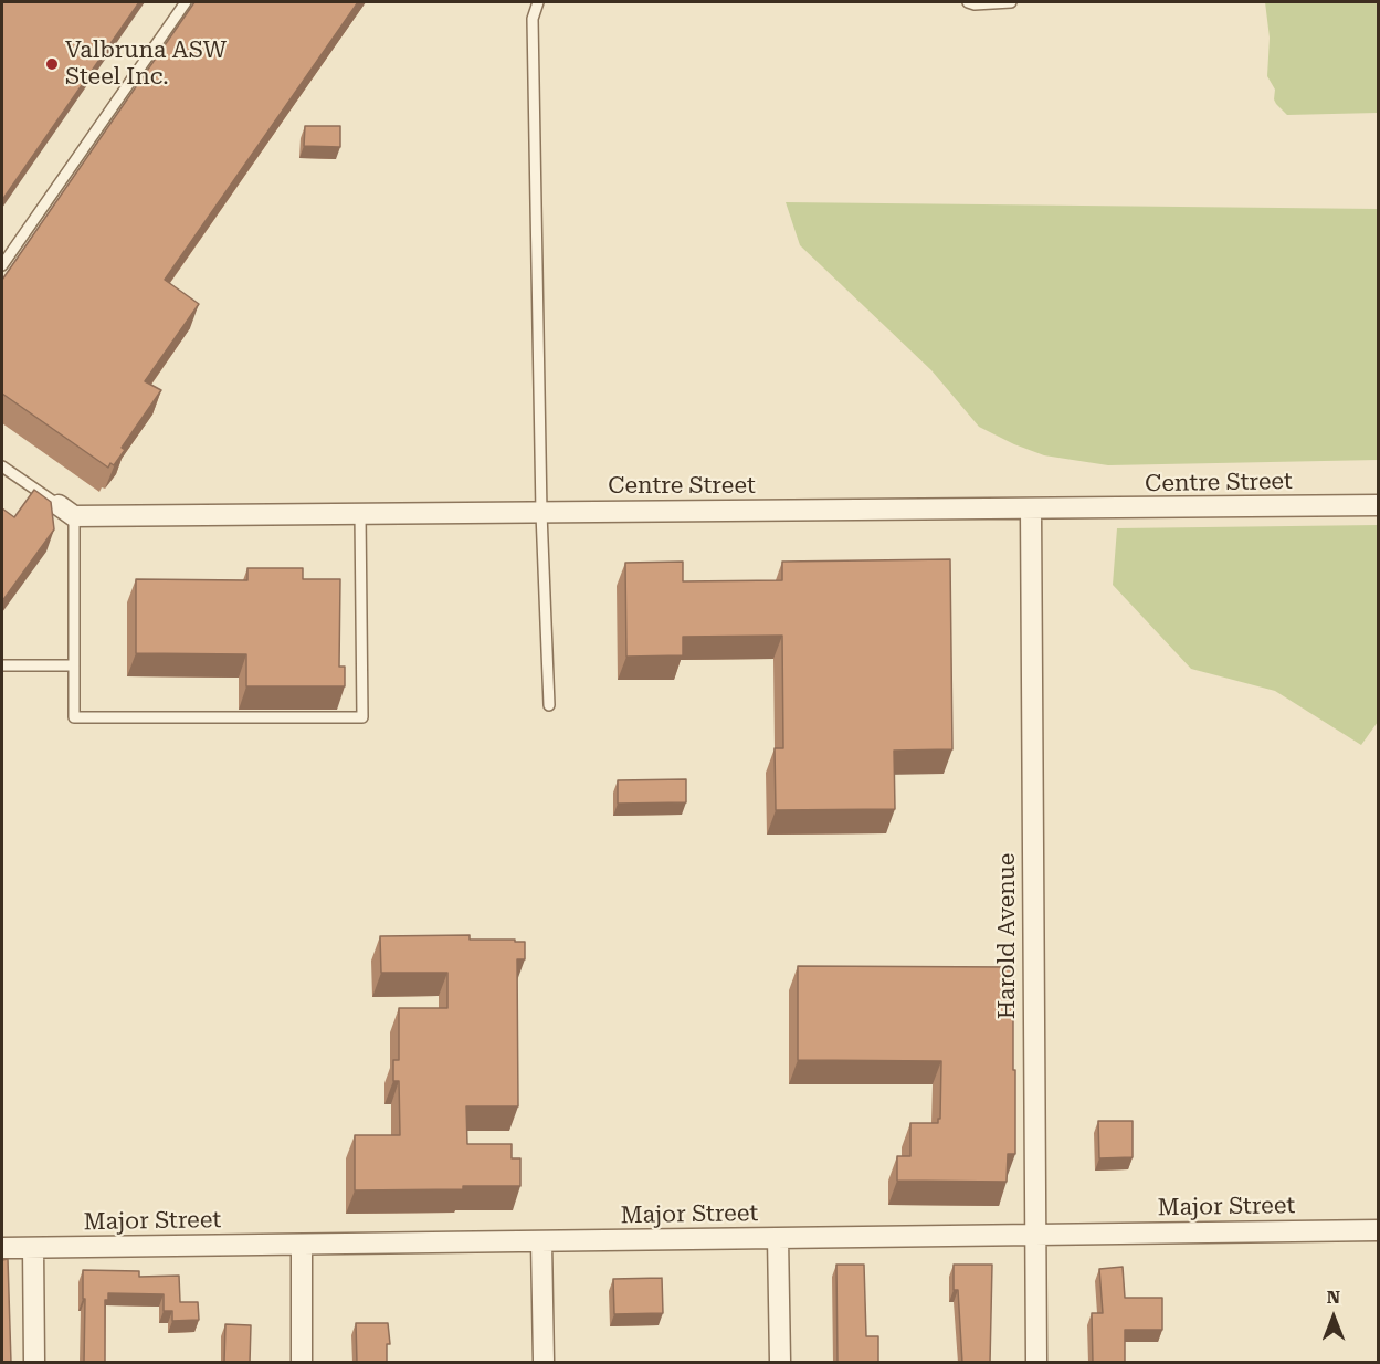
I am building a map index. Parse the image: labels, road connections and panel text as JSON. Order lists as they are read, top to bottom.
{
  "streets": {
    "street": ["Centre Street", "Harold Avenue", "Major Street"]
  },
  "crossings": [
    ["Centre Street", "Harold Avenue"],
    ["Harold Avenue", "Major Street"]
  ],
  "places": ["Valbruna ASW Steel Inc."],
  "north": "top"
}
